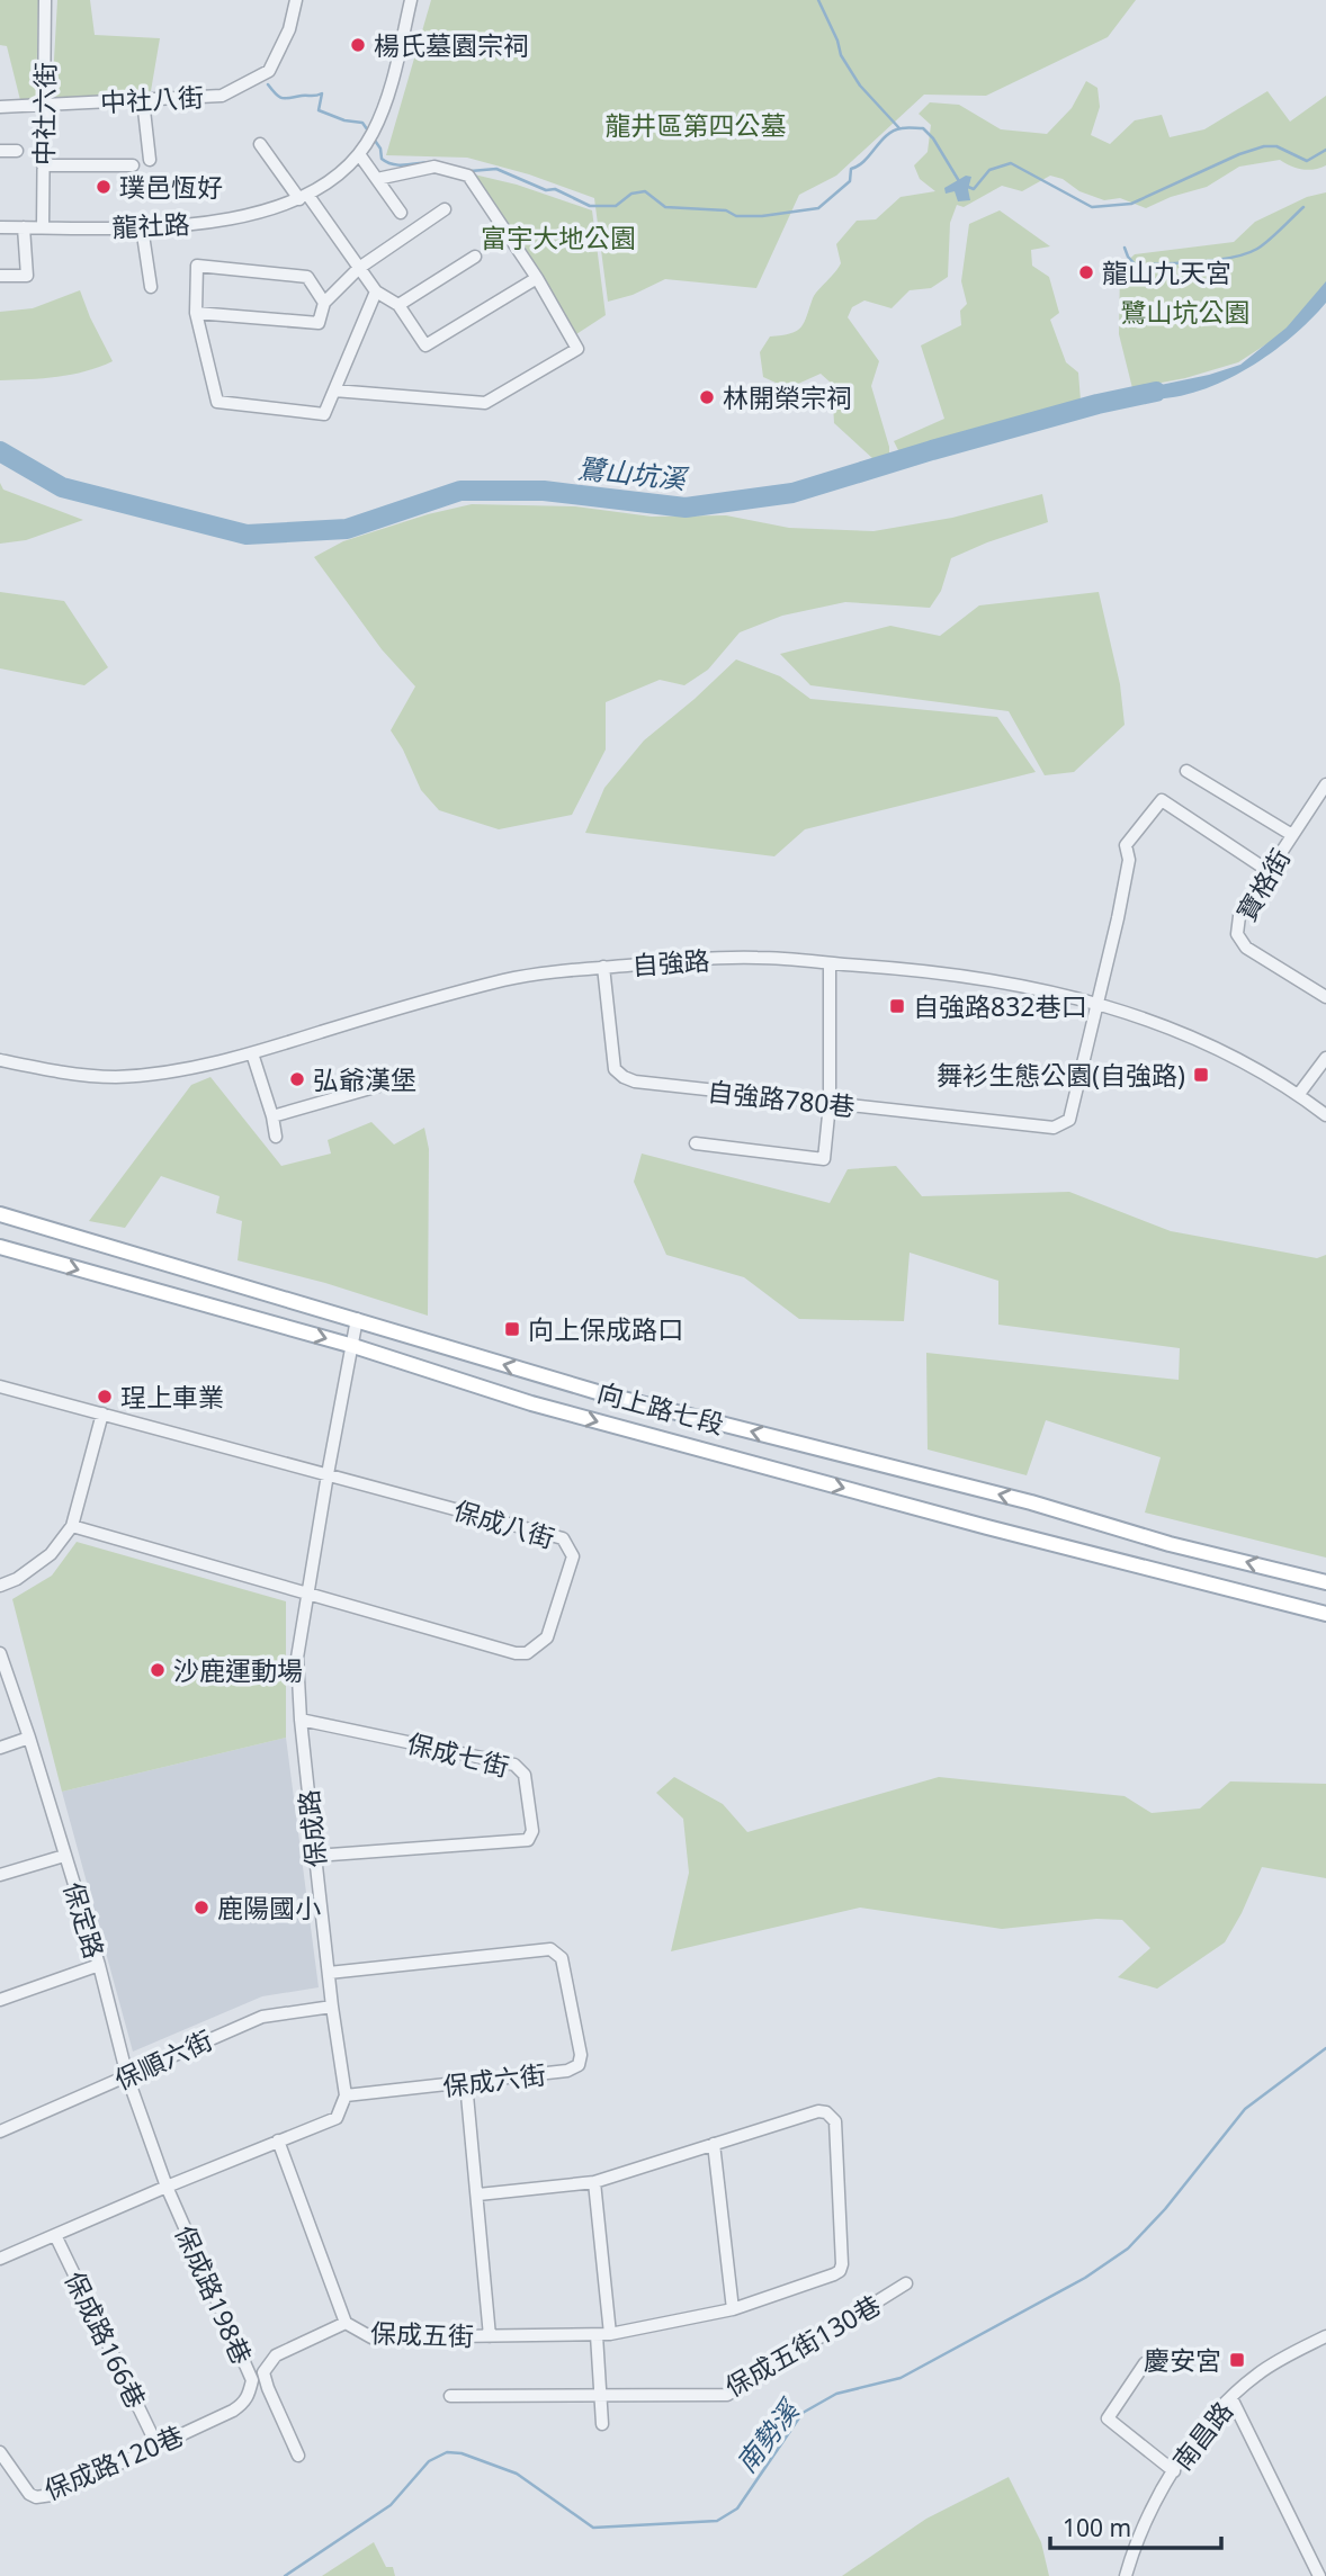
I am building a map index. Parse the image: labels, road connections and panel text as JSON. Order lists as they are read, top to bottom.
{
  "streets": {
    "main road": ["向上路七段"],
    "street": [
      "中社八街",
      "中社六街",
      "龍社路",
      "寶格街",
      "自強路",
      "自強路780巷",
      "保成八街",
      "保成七街",
      "保成路",
      "保定路",
      "保順六街",
      "保成六街",
      "保成路198巷",
      "保成五街",
      "保成路166巷",
      "保成五街130巷",
      "南昌路",
      "保成路120巷"
    ]
  },
  "crossings": [
    ["中社八街", "中社六街"],
    ["中社六街", "龍社路"],
    ["自強路", "自強路780巷"],
    ["向上路七段", "保成路"],
    ["保成八街", "保成路"],
    ["保成七街", "保成路"],
    ["保成路", "保順六街"],
    ["保成路", "保成六街"],
    ["保定路", "保順六街"],
    ["保定路", "保成路198巷"],
    ["保成六街", "保成五街"],
    ["保成路198巷", "保成路120巷"],
    ["保成路166巷", "保成路120巷"]
  ],
  "water": ["鷺山坑溪", "南勢溪"],
  "parks": ["龍井區第四公墓", "富宇大地公園", "鷺山坑公園"],
  "places": {
    "other": [
      "楊氏墓園宗祠",
      "璞邑恆好",
      "龍山九天宮",
      "林開榮宗祠",
      "弘爺漢堡",
      "珵上車業",
      "沙鹿運動場",
      "鹿陽國小"
    ],
    "transit": [
      "自強路832巷口",
      "舞衫生態公園(自強路)",
      "向上保成路口",
      "慶安宮"
    ]
  },
  "scale_bar": "100 m"
}
